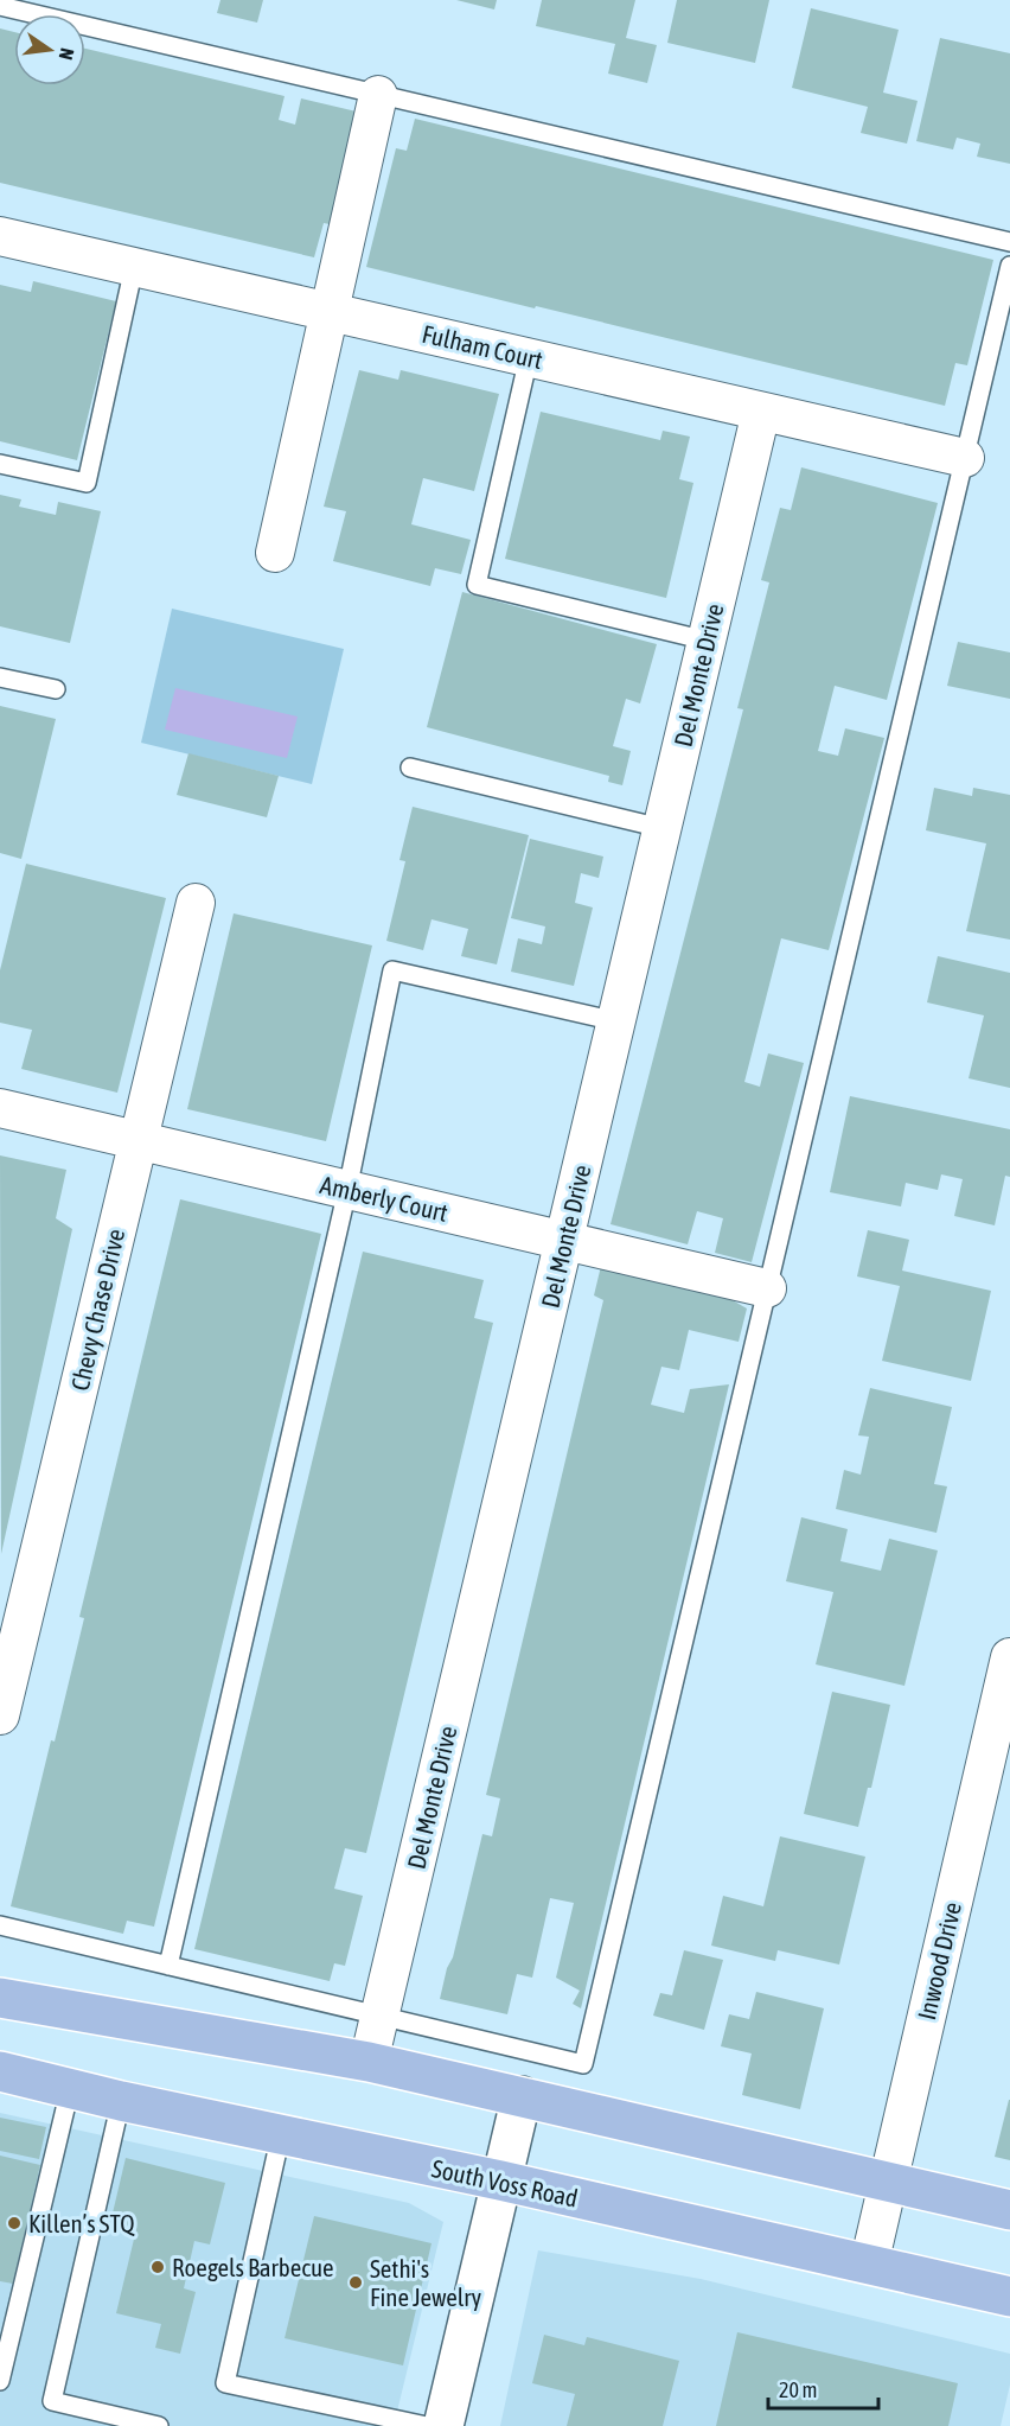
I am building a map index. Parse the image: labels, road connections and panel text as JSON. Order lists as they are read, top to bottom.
{
  "streets": {
    "main road": ["South Voss Road"],
    "street": [
      "Fulham Court",
      "Del Monte Drive",
      "Amberly Court",
      "Chevy Chase Drive",
      "Inwood Drive"
    ]
  },
  "crossings": [
    ["Fulham Court", "Del Monte Drive"],
    ["Del Monte Drive", "Amberly Court"],
    ["Amberly Court", "Chevy Chase Drive"],
    ["Inwood Drive", "South Voss Road"]
  ],
  "places": ["Killen’s STQ", "Roegels Barbecue", "Sethi's Fine Jewelry"],
  "scale_bar": "20 m",
  "north": "right"
}
